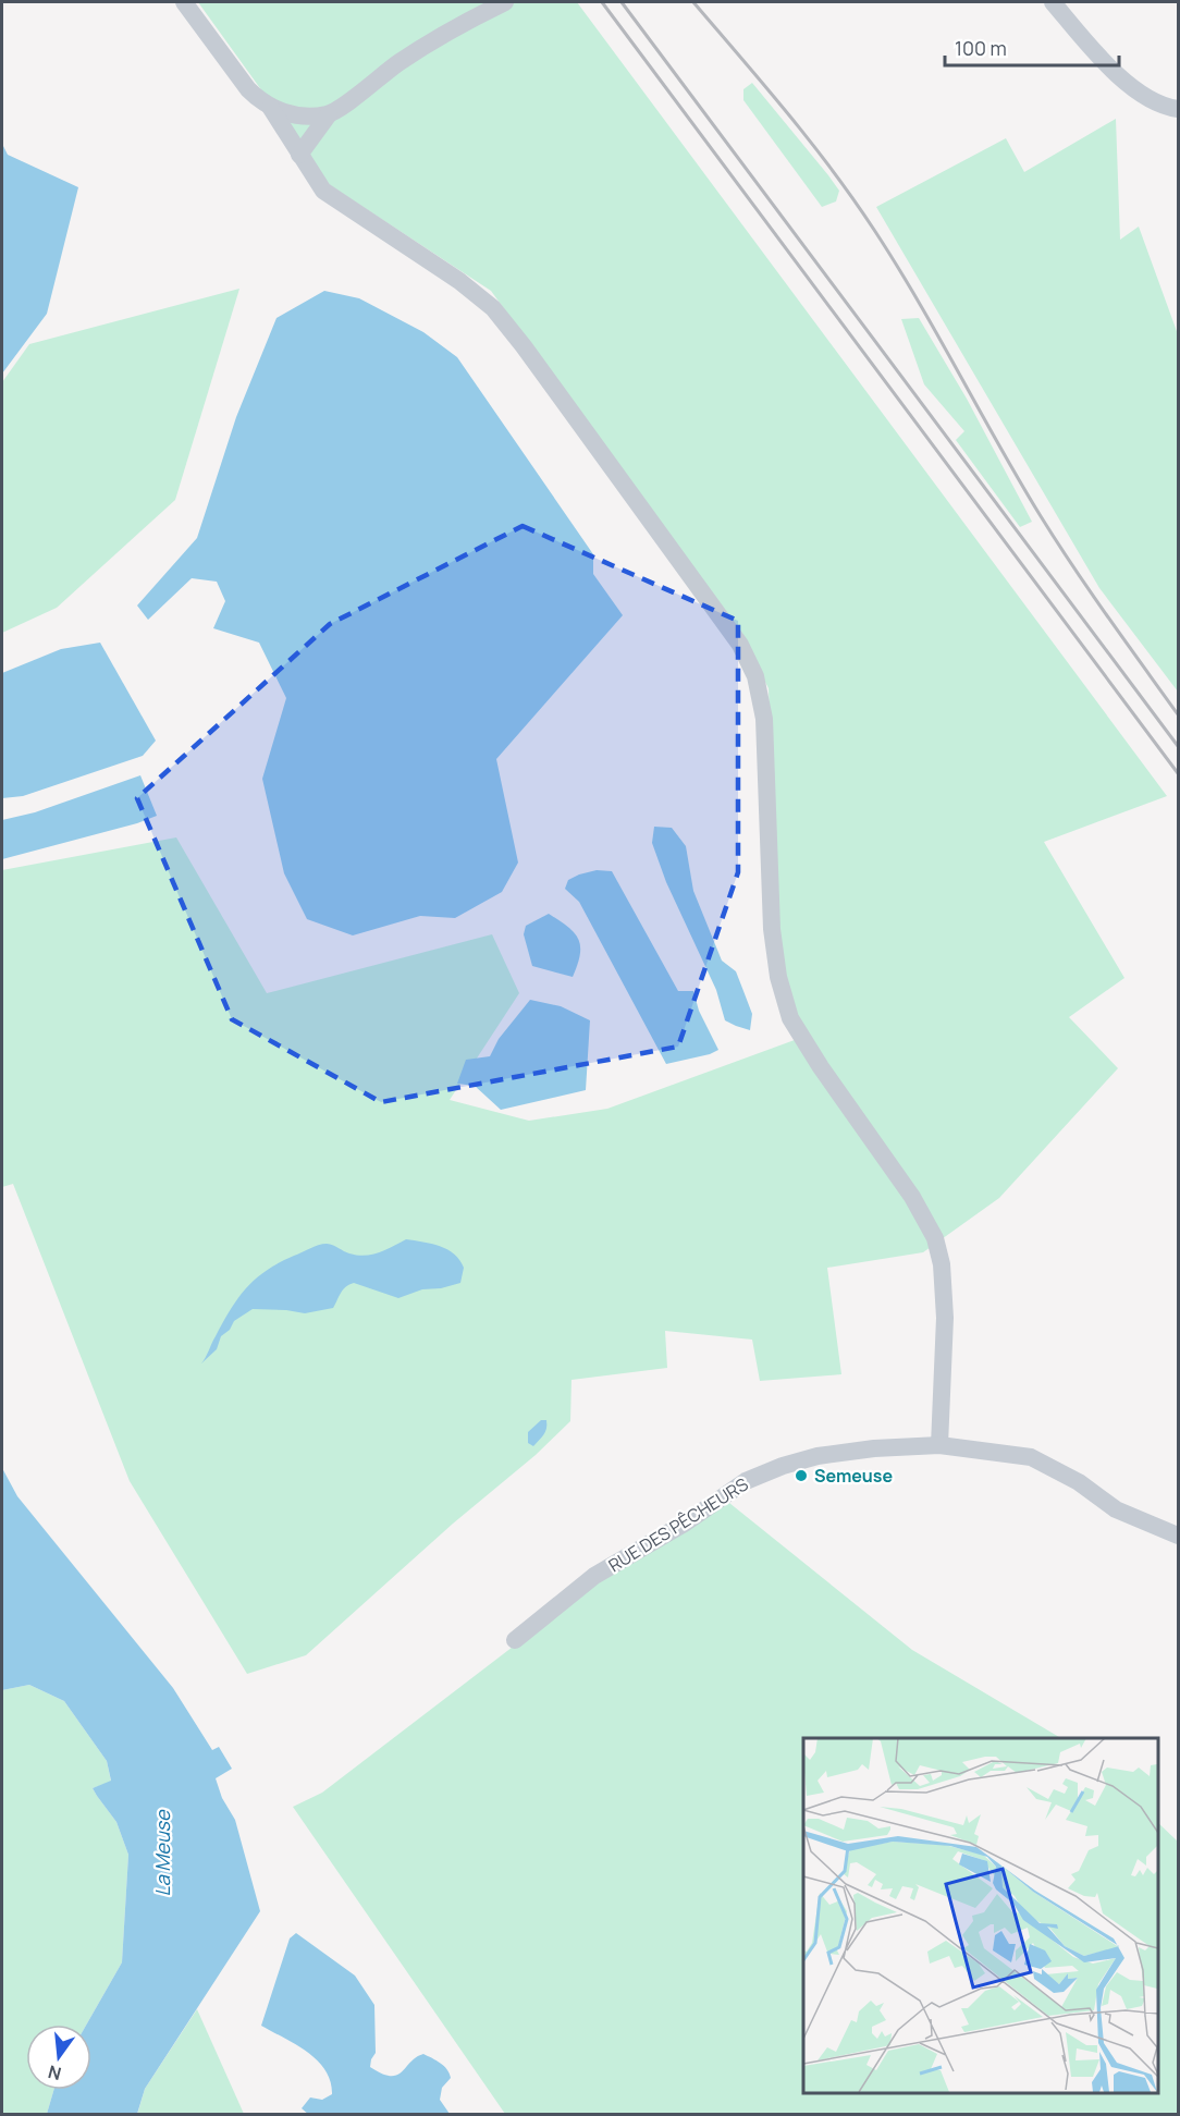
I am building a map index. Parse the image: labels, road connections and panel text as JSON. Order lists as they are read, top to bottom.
{
  "streets": {
    "street": ["RUE DES PÊCHEURS"]
  },
  "water": ["La Meuse"],
  "places": ["Semeuse"],
  "scale_bar": "100 m",
  "north": "bottom"
}
